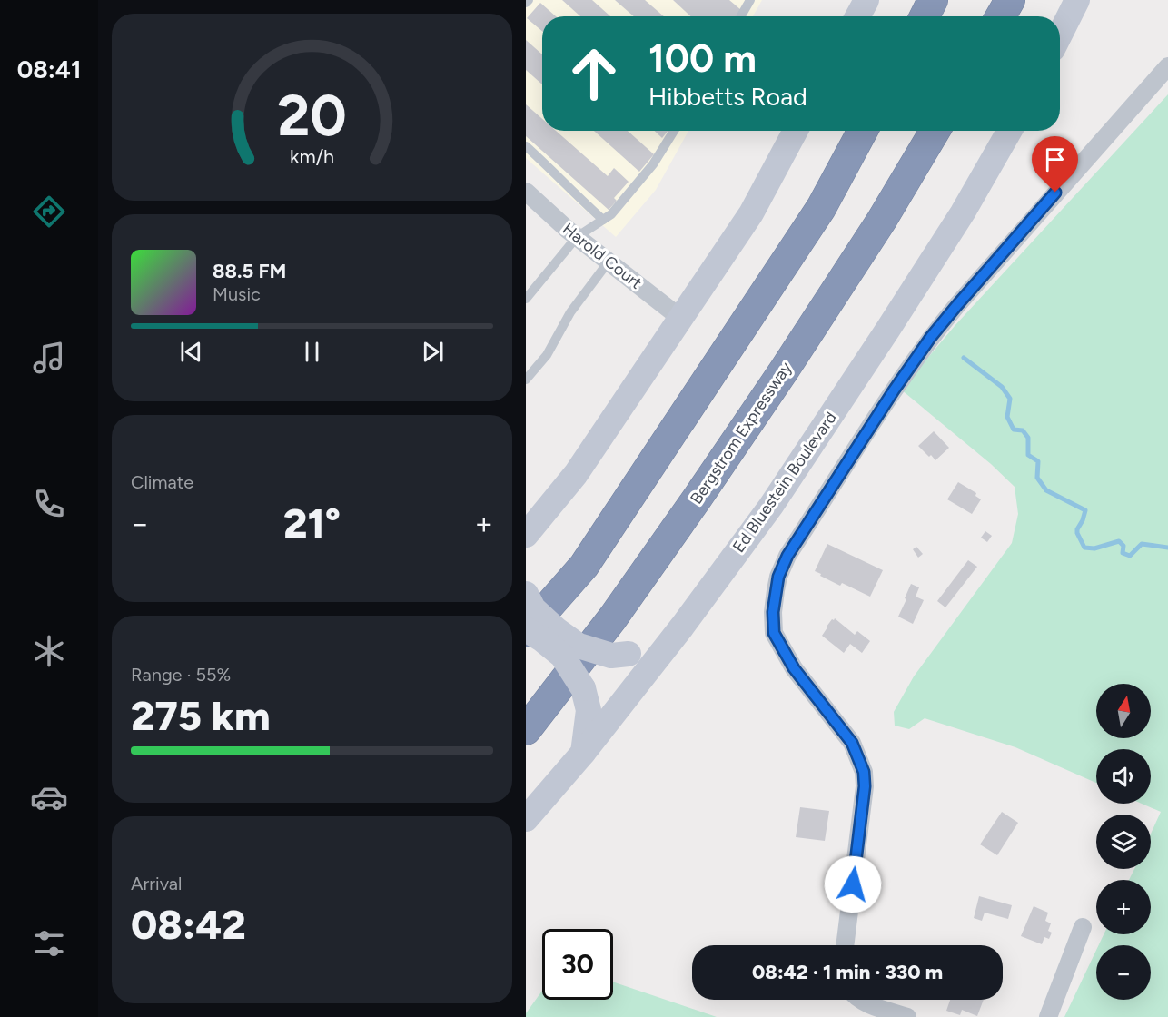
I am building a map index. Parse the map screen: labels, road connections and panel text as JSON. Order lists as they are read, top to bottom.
{
  "streets": {
    "highway": ["Bergstrom Expressway"],
    "main road": ["Ed Bluestein Boulevard"],
    "street": ["Harold Court"]
  },
  "north": "top",
  "page": {
    "tabs": "08:41",
    "turn": ["100 m", "Hibbetts Road"],
    "song": ["88.5 FM", "Music"],
    "tile": [
      "Climate",
      ["Range · 55%", "275 km"],
      ["Arrival", "08:42"]
    ],
    "heat": ["−", "21°", "+"],
    "map_buttons": ["+", "−"],
    "limit": "30",
    "trip": "08:42 · 1 min · 330 m",
    "gauge": ["20", "km/h"]
  }
}
